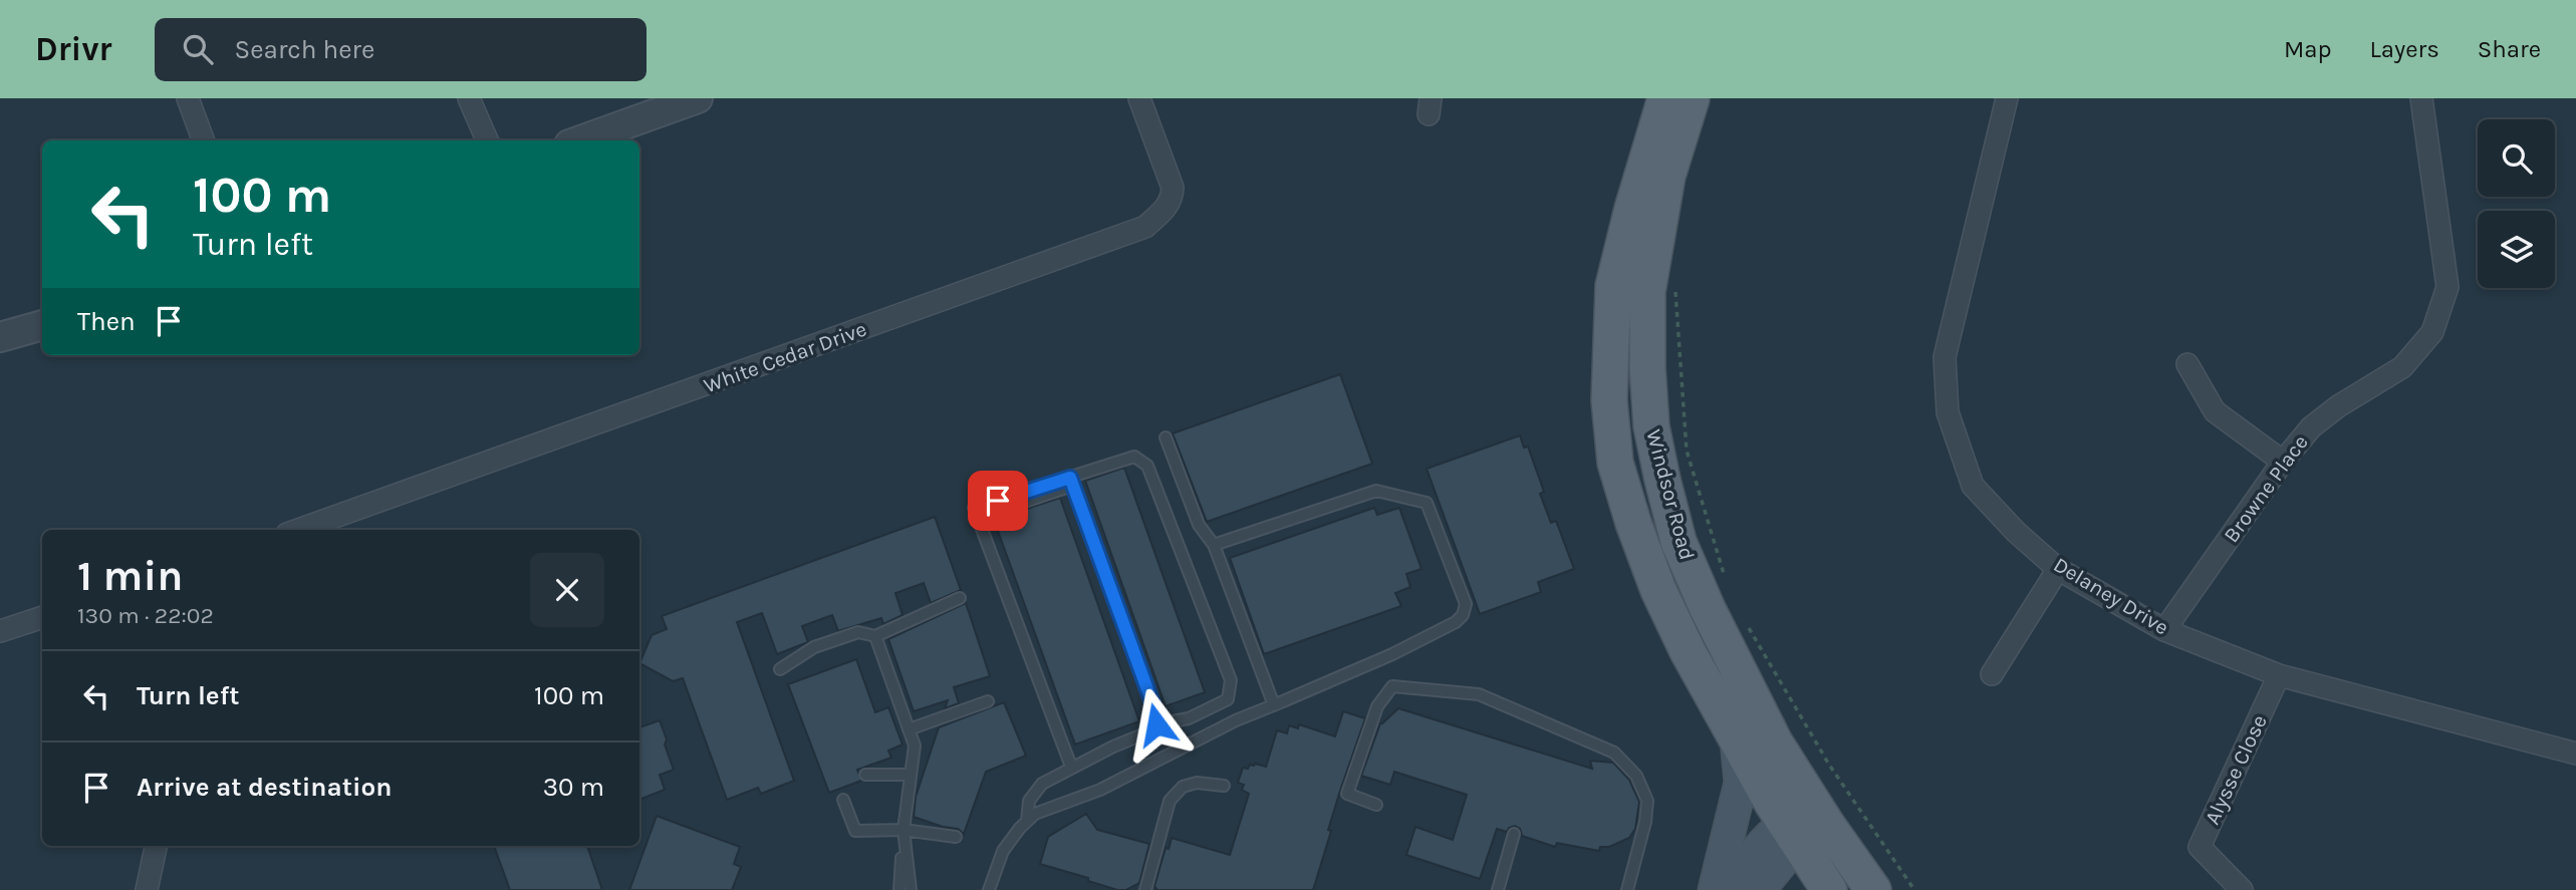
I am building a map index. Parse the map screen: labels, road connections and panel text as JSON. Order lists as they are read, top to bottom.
{
  "streets": {
    "main road": ["Windsor Road"],
    "street": [
      "White Cedar Drive",
      "Browne Place",
      "Delaney Drive",
      "Alysse Close"
    ]
  },
  "crossings": [
    ["Browne Place", "Delaney Drive"],
    ["Delaney Drive", "Alysse Close"]
  ],
  "page": {
    "header": "Drivr",
    "search": "Search here",
    "nav": ["Map", "Layers", "Share"],
    "turn": ["100 m", "Turn left"],
    "then": "Then",
    "heading": ["1 min", "130 m · 22:02"],
    "list": [
      {
        "name": "Turn left",
        "value": "100 m"
      },
      {
        "name": "Arrive at destination",
        "value": "30 m"
      }
    ]
  }
}
